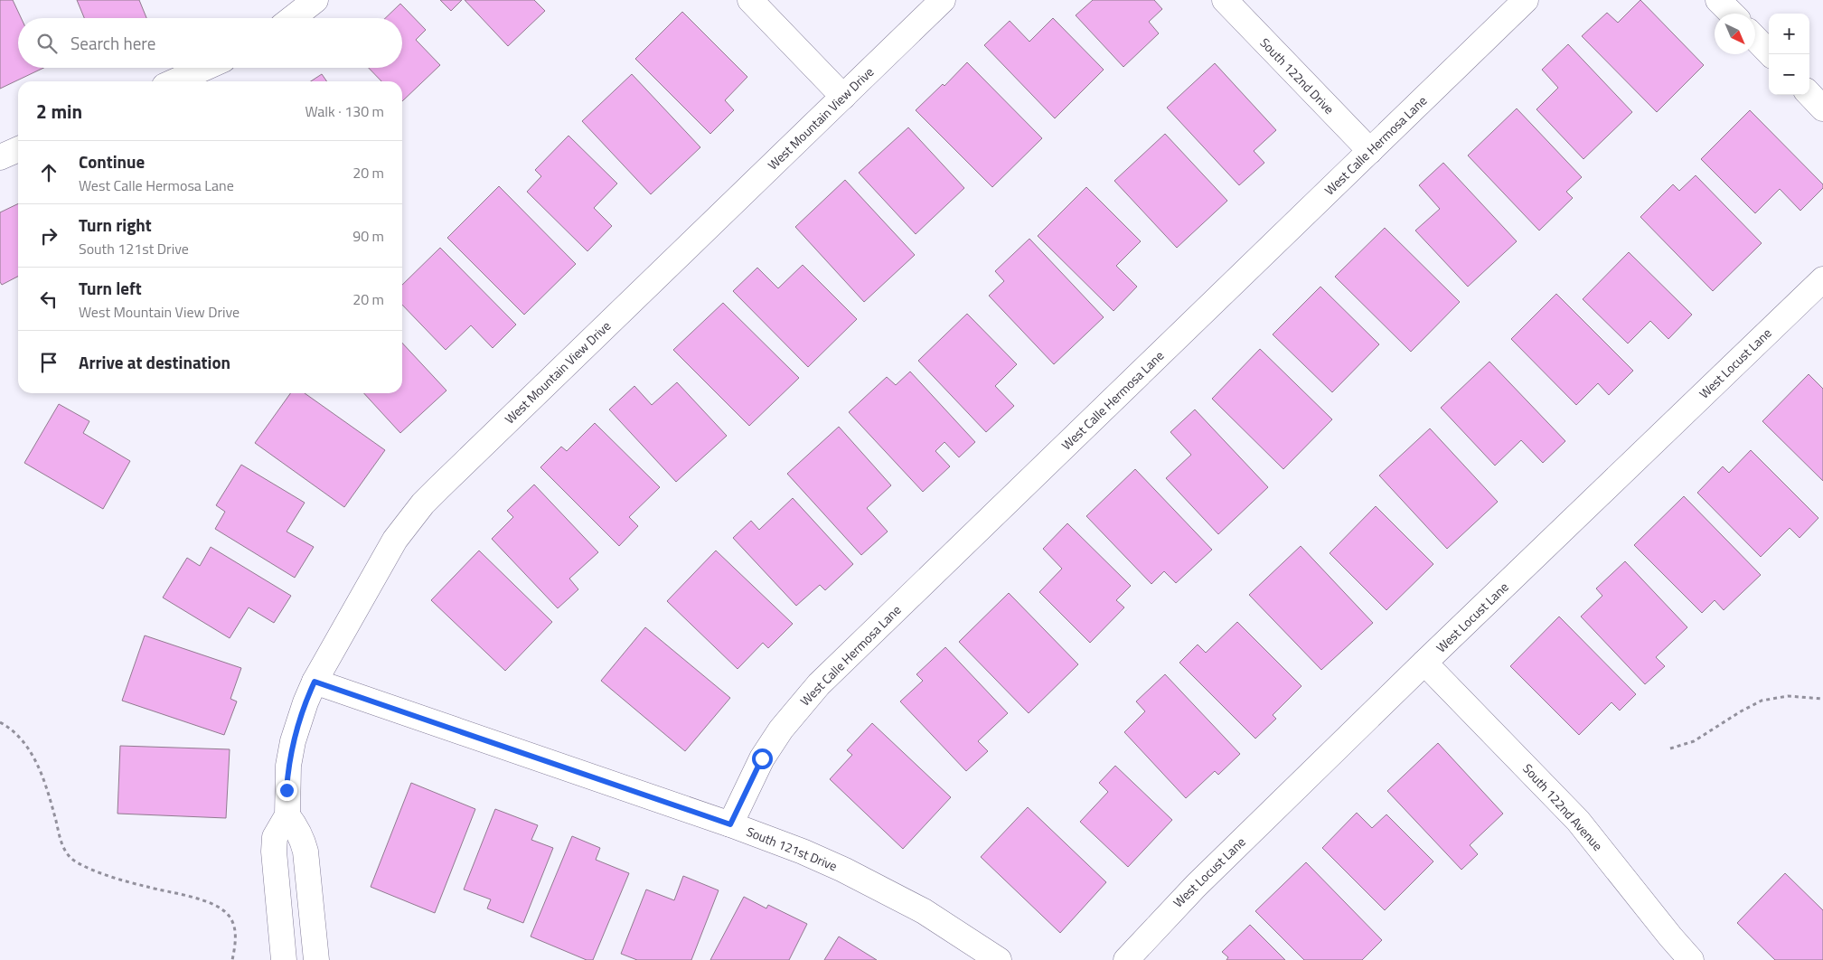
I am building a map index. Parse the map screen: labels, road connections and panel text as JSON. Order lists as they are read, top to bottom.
{
  "streets": {
    "street": [
      "South 122nd Drive",
      "West Mountain View Drive",
      "West Calle Hermosa Lane",
      "West Locust Lane",
      "South 122nd Avenue",
      "South 121st Drive"
    ]
  },
  "crossings": [
    ["South 122nd Drive", "West Calle Hermosa Lane"],
    ["West Mountain View Drive", "South 121st Drive"],
    ["West Calle Hermosa Lane", "South 121st Drive"],
    ["West Locust Lane", "South 122nd Avenue"]
  ],
  "north": "bottom right",
  "page": {
    "map_buttons": ["+", "−"],
    "search": "Search here",
    "heading": ["2 min", "Walk · 130 m"],
    "list": [
      ["Continue", "West Calle Hermosa Lane", "20 m"],
      ["Turn right", "South 121st Drive", "90 m"],
      ["Turn left", "West Mountain View Drive", "20 m"],
      "Arrive at destination"
    ]
  }
}
